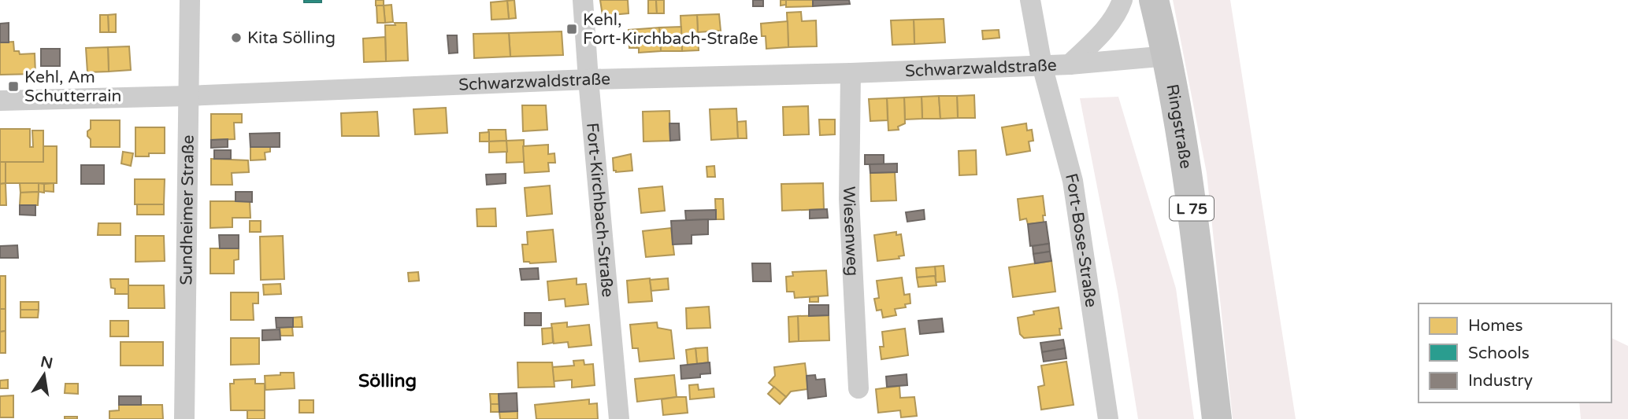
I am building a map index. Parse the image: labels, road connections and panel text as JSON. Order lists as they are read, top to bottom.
{
  "streets": {
    "main road": ["Ringstraße", "L 75"],
    "street": [
      "Schwarzwaldstraße",
      "Sundheimer Straße",
      "Fort-Kirchbach-Straße",
      "Wiesenweg",
      "Fort-Bose-Straße"
    ]
  },
  "crossings": [
    ["Schwarzwaldstraße", "Ringstraße"],
    ["Schwarzwaldstraße", "Sundheimer Straße"],
    ["Schwarzwaldstraße", "Fort-Kirchbach-Straße"],
    ["Schwarzwaldstraße", "Wiesenweg"],
    ["Schwarzwaldstraße", "Fort-Bose-Straße"]
  ],
  "districts": ["Sölling"],
  "places": {
    "transit": ["Kehl, Fort-Kirchbach-Straße", "Kehl, Am Schutterrain"],
    "other": ["Kita Sölling"]
  },
  "legend": ["Homes", "Schools", "Industry"],
  "north": "top"
}
